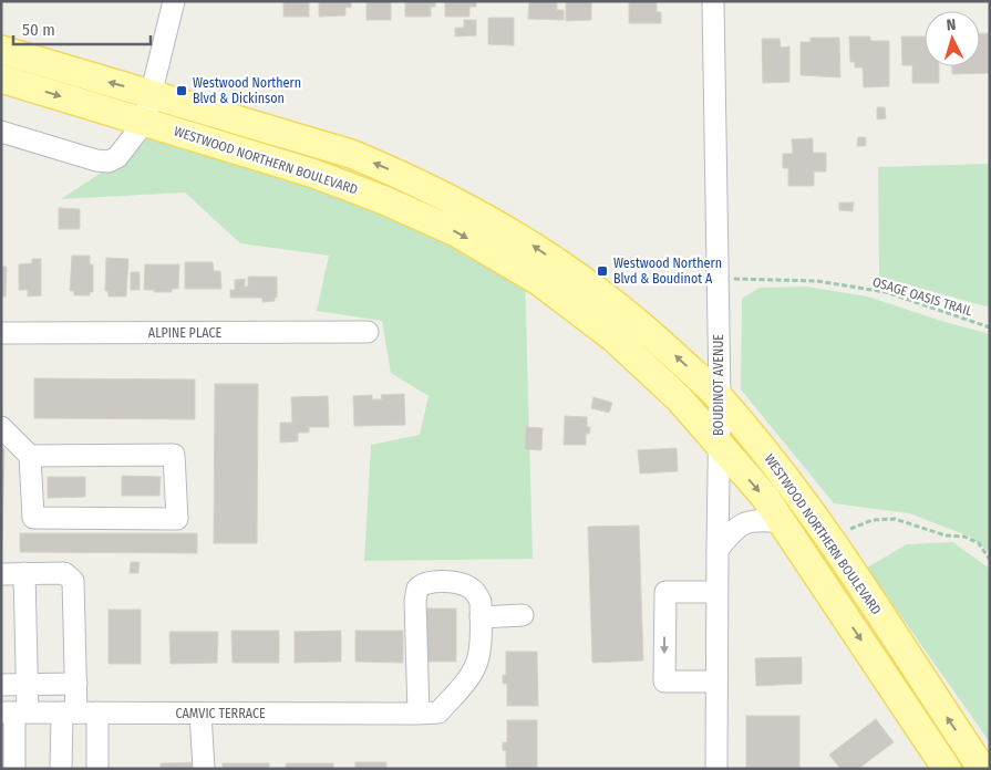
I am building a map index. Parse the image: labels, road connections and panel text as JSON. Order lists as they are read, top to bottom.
{
  "streets": {
    "main road": ["WESTWOOD NORTHERN BOULEVARD"],
    "street": ["ALPINE PLACE", "BOUDINOT AVENUE", "CAMVIC TERRACE"],
    "path": ["OSAGE OASIS TRAIL"]
  },
  "crossings": [
    ["WESTWOOD NORTHERN BOULEVARD", "BOUDINOT AVENUE"],
    ["OSAGE OASIS TRAIL", "BOUDINOT AVENUE"]
  ],
  "places": {
    "transit": ["Westwood Northern Blvd & Dickinson", "Westwood Northern Blvd & Boudinot A"]
  },
  "scale_bar": "50 m",
  "north": "top"
}
